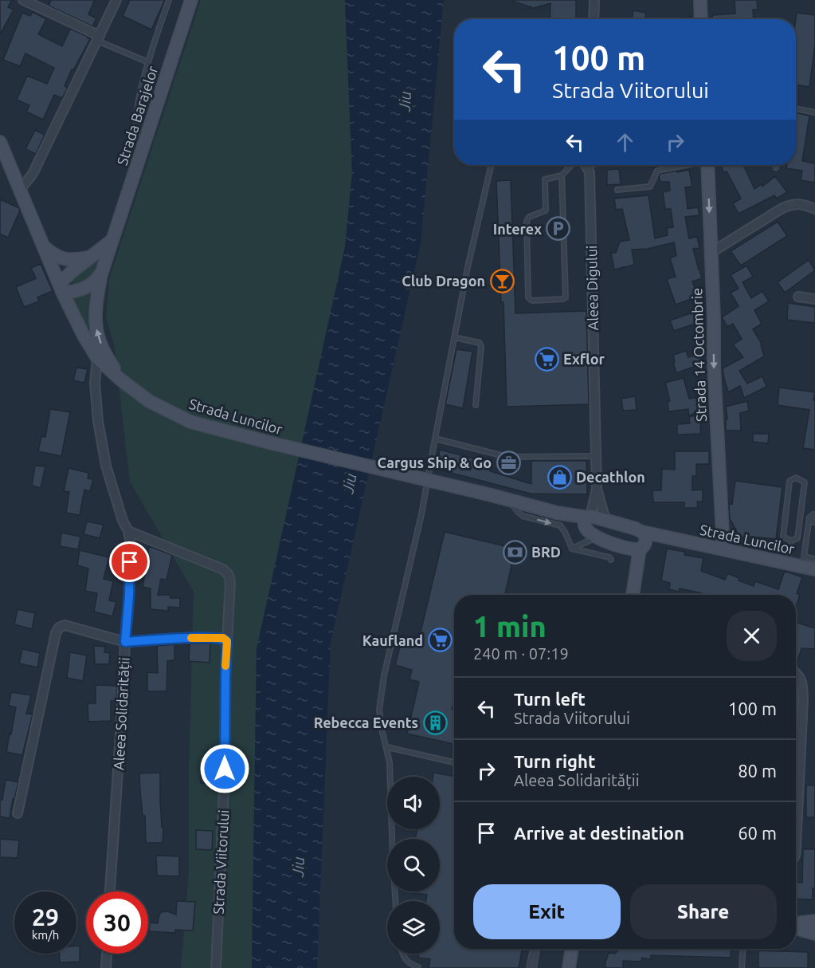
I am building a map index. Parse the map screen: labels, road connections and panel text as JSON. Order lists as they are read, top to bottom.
{
  "streets": {
    "main road": ["Strada Barajelor", "Strada 14 Octombrie", "Strada Luncilor"],
    "street": ["Aleea Digului", "Aleea Solidarității", "Strada Viitorului"]
  },
  "crossings": [
    ["Strada Barajelor", "Strada Luncilor"],
    ["Aleea Digului", "Strada Luncilor"],
    ["Strada 14 Octombrie", "Strada Luncilor"],
    ["Strada Luncilor", "Aleea Solidarității"],
    ["Aleea Solidarității", "Strada Viitorului"]
  ],
  "one_way": ["Strada 14 Octombrie"],
  "water": ["Jiu"],
  "places": {
    "parking": ["Interex"],
    "bar": ["Club Dragon"],
    "supermarket": ["Exflor", "Kaufland"],
    "office": ["Cargus Ship & Go"],
    "shop": ["Decathlon"],
    "bank": ["BRD"],
    "building": ["Rebecca Events"]
  },
  "page": {
    "turn": ["100 m", "Strada Viitorului"],
    "heading": ["1 min", "240 m · 07:19"],
    "list": [
      {
        "name": "Turn left",
        "note": "Strada Viitorului",
        "value": "100 m"
      },
      {
        "name": "Turn right",
        "note": "Aleea Solidarității",
        "value": "80 m"
      },
      {
        "name": "Arrive at destination",
        "value": "60 m"
      }
    ],
    "buttons": ["Exit", "Share"],
    "speed": "29 km/h",
    "limit": "30"
  }
}
